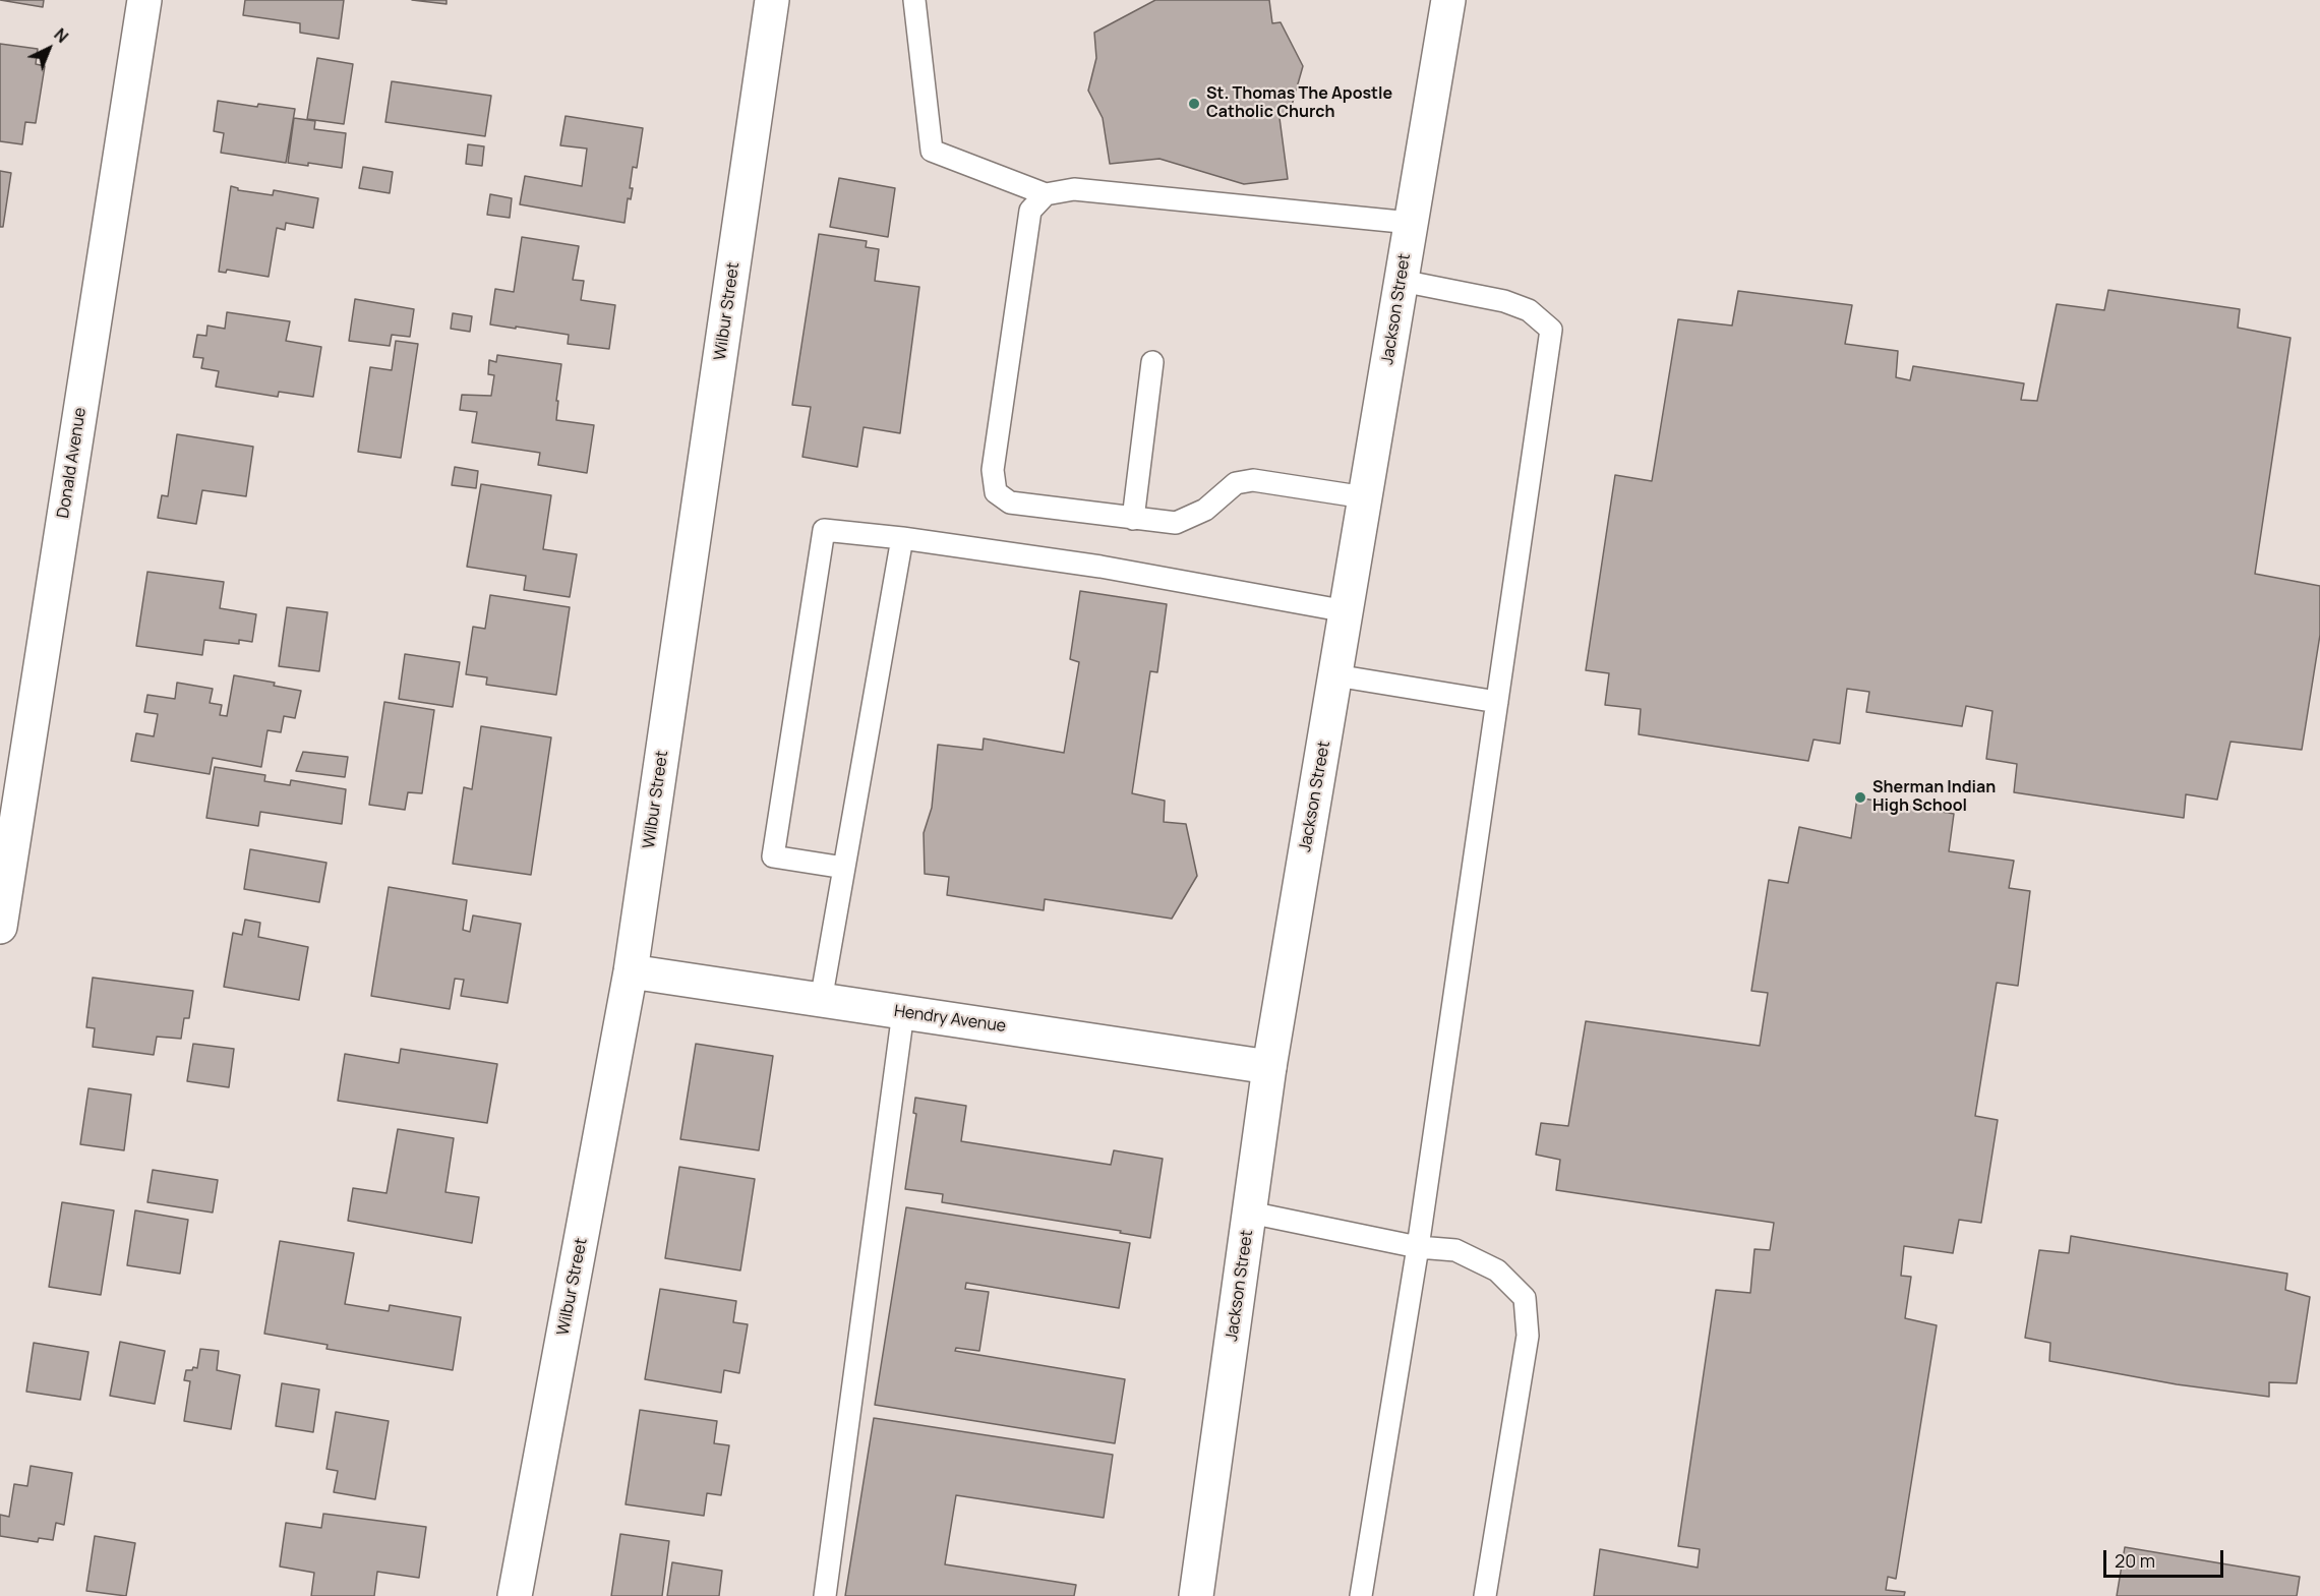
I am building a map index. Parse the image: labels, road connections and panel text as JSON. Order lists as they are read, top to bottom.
{
  "streets": {
    "street": [
      "Jackson Street",
      "Wilbur Street",
      "Donald Avenue",
      "Hendry Avenue"
    ]
  },
  "crossings": [
    ["Jackson Street", "Hendry Avenue"],
    ["Wilbur Street", "Hendry Avenue"]
  ],
  "places": ["St. Thomas The Apostle Catholic Church", "Sherman Indian High School"],
  "scale_bar": "20 m",
  "north": "top right"
}
